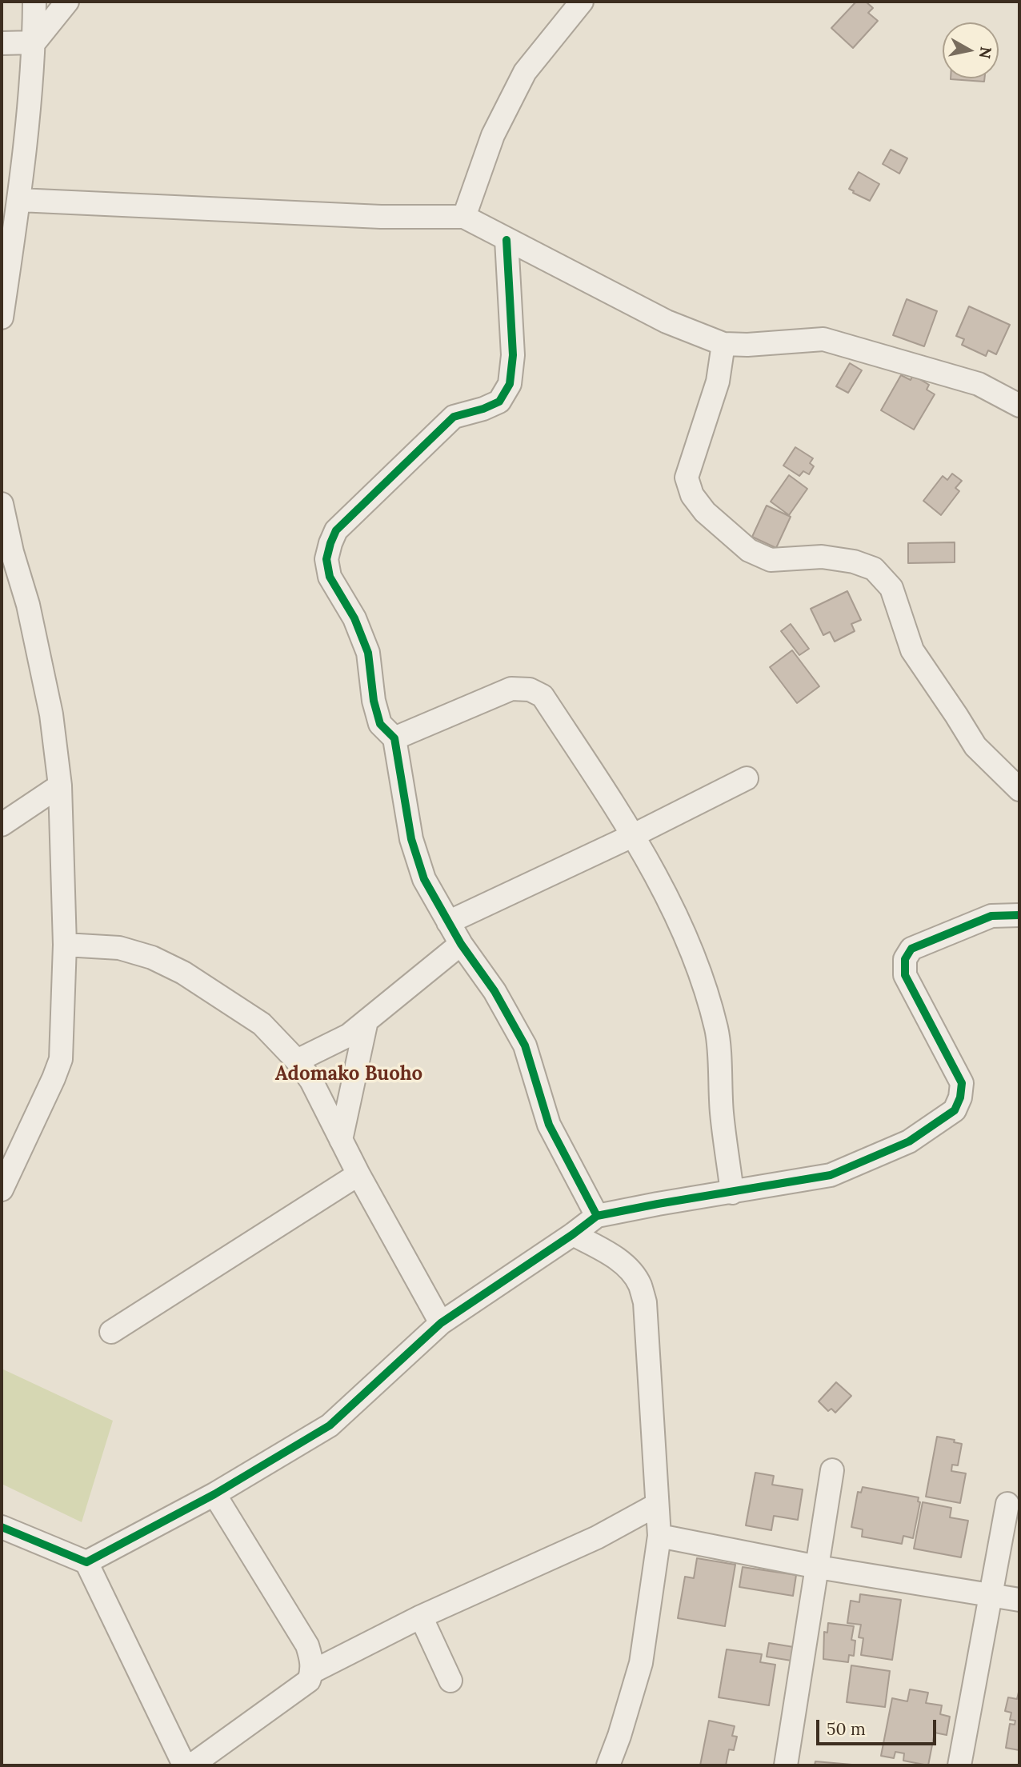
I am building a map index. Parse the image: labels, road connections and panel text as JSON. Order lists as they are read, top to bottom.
{
  "districts": ["Adomako Buoho"],
  "scale_bar": "50 m",
  "north": "right"
}
